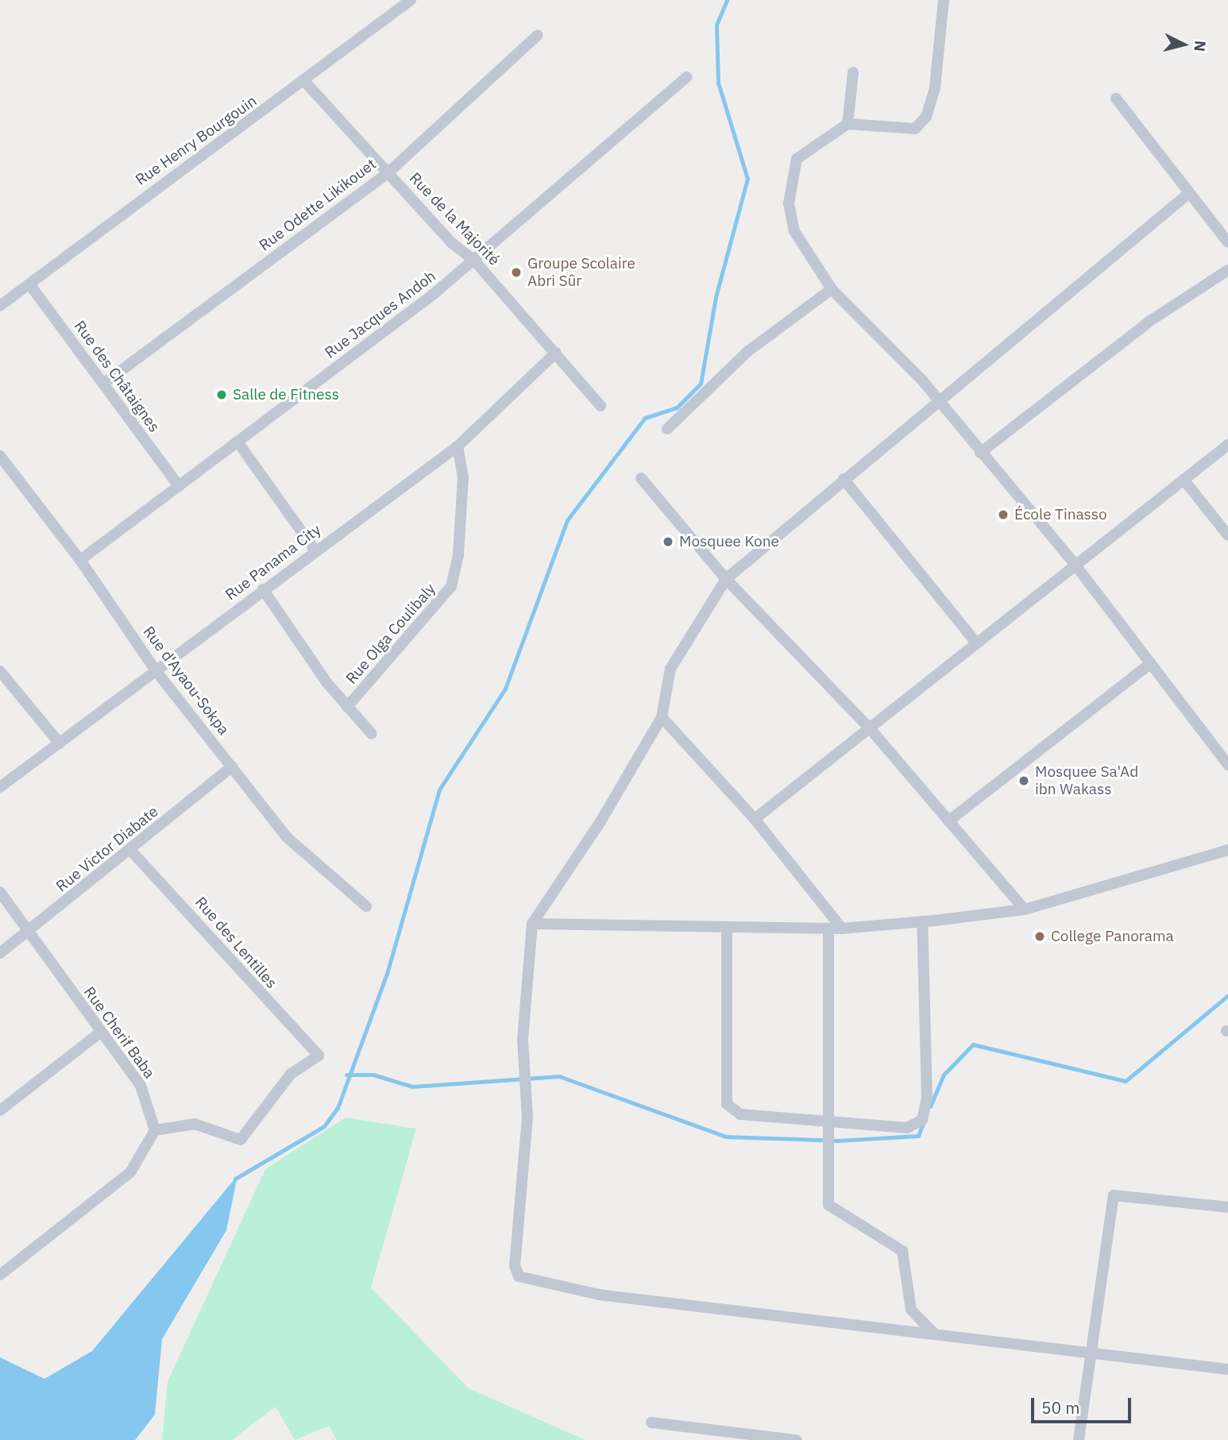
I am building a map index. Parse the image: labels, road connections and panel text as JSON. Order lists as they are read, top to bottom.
{
  "streets": {
    "street": [
      "Rue Henry Bourgouin",
      "Rue Odette Likikouet",
      "Rue de la Majorité",
      "Rue Jacques Andoh",
      "Rue des Châtaignes",
      "Rue Panama City",
      "Rue Olga Coulibaly",
      "Rue d'Ayaou-Sokpa",
      "Rue Victor Diabate",
      "Rue des Lentilles",
      "Rue Cherif Baba"
    ]
  },
  "crossings": [
    ["Rue Henry Bourgouin", "Rue de la Majorité"],
    ["Rue Henry Bourgouin", "Rue des Châtaignes"],
    ["Rue Odette Likikouet", "Rue de la Majorité"],
    ["Rue Odette Likikouet", "Rue des Châtaignes"],
    ["Rue de la Majorité", "Rue Jacques Andoh"],
    ["Rue de la Majorité", "Rue Panama City"],
    ["Rue Jacques Andoh", "Rue des Châtaignes"],
    ["Rue Jacques Andoh", "Rue d'Ayaou-Sokpa"],
    ["Rue Panama City", "Rue Olga Coulibaly"],
    ["Rue Panama City", "Rue d'Ayaou-Sokpa"],
    ["Rue d'Ayaou-Sokpa", "Rue Victor Diabate"],
    ["Rue Victor Diabate", "Rue des Lentilles"],
    ["Rue Victor Diabate", "Rue Cherif Baba"],
    ["Rue des Lentilles", "Rue Cherif Baba"]
  ],
  "places": [
    "Groupe Scolaire Abri Sûr",
    "Salle de Fitness",
    "École Tinasso",
    "Mosquee Kone",
    "Mosquee Sa'Ad ibn Wakass",
    "College Panorama"
  ],
  "scale_bar": "50 m",
  "north": "right"
}
